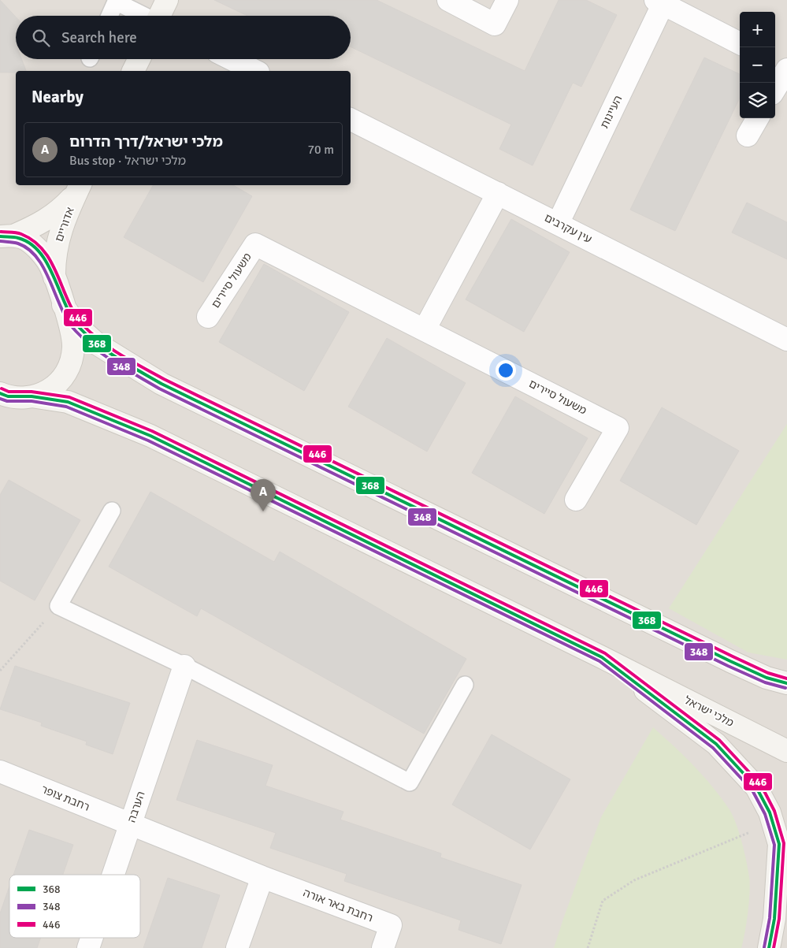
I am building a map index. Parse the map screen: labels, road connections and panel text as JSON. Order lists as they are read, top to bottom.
{
  "streets": {
    "street": [
      "העיינות",
      "אדוריים",
      "עין עקרבים",
      "משעול סיירים",
      "מלכי ישראל",
      "רחבת צופר",
      "הערבה",
      "רחבת באר אורה"
    ]
  },
  "crossings": [
    ["העיינות", "עין עקרבים"],
    ["רחבת צופר", "הערבה"],
    ["רחבת צופר", "רחבת באר אורה"],
    ["הערבה", "רחבת באר אורה"]
  ],
  "lines": ["transit line 446", "transit line 368", "transit line 348"],
  "legend": ["368", "348", "446"],
  "page": {
    "map_buttons": ["+", "−"],
    "search": "Search here",
    "heading": "Nearby",
    "list": [
      {
        "mark": "A",
        "name": "מלכי ישראל/דרך הדרום",
        "note": "Bus stop · מלכי ישראל",
        "value": "70 m"
      }
    ],
    "pins": "A"
  }
}
